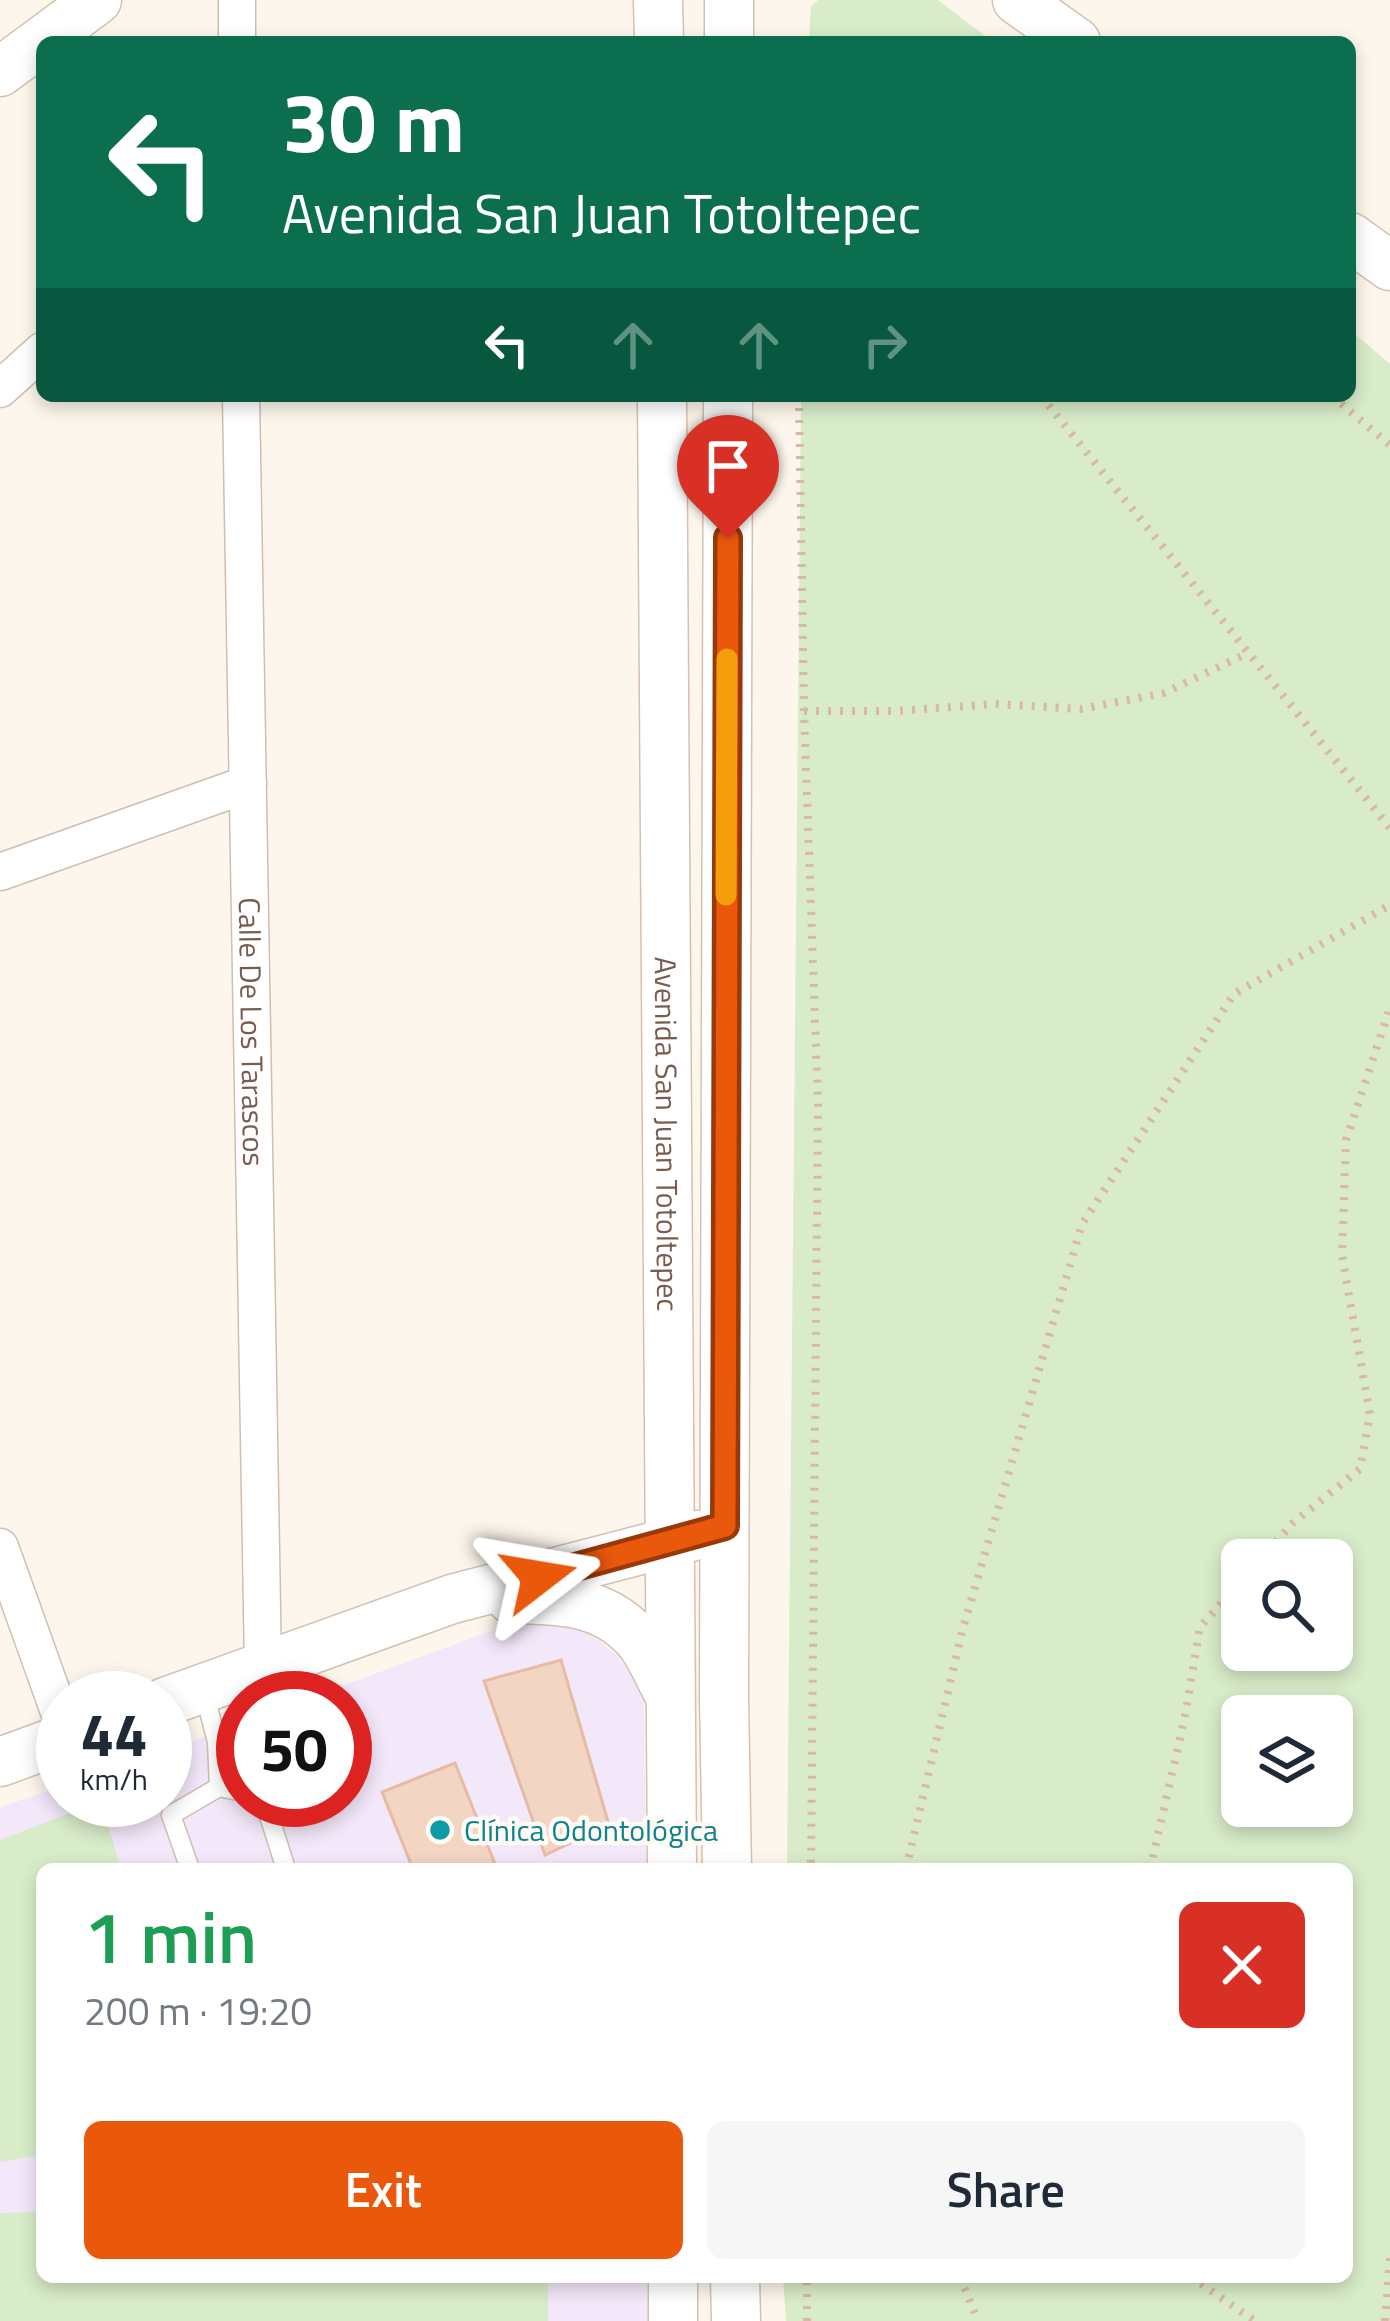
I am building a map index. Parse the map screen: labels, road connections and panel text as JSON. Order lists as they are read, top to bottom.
{
  "streets": {
    "main road": ["Avenida San Juan Totoltepec"],
    "street": ["Calle De Los Tarascos"]
  },
  "places": ["Clínica Odontológica"],
  "page": {
    "turn": ["30 m", "Avenida San Juan Totoltepec"],
    "speed": "44 km/h",
    "limit": "50",
    "heading": ["1 min", "200 m · 19:20"],
    "buttons": ["Exit", "Share"]
  }
}
